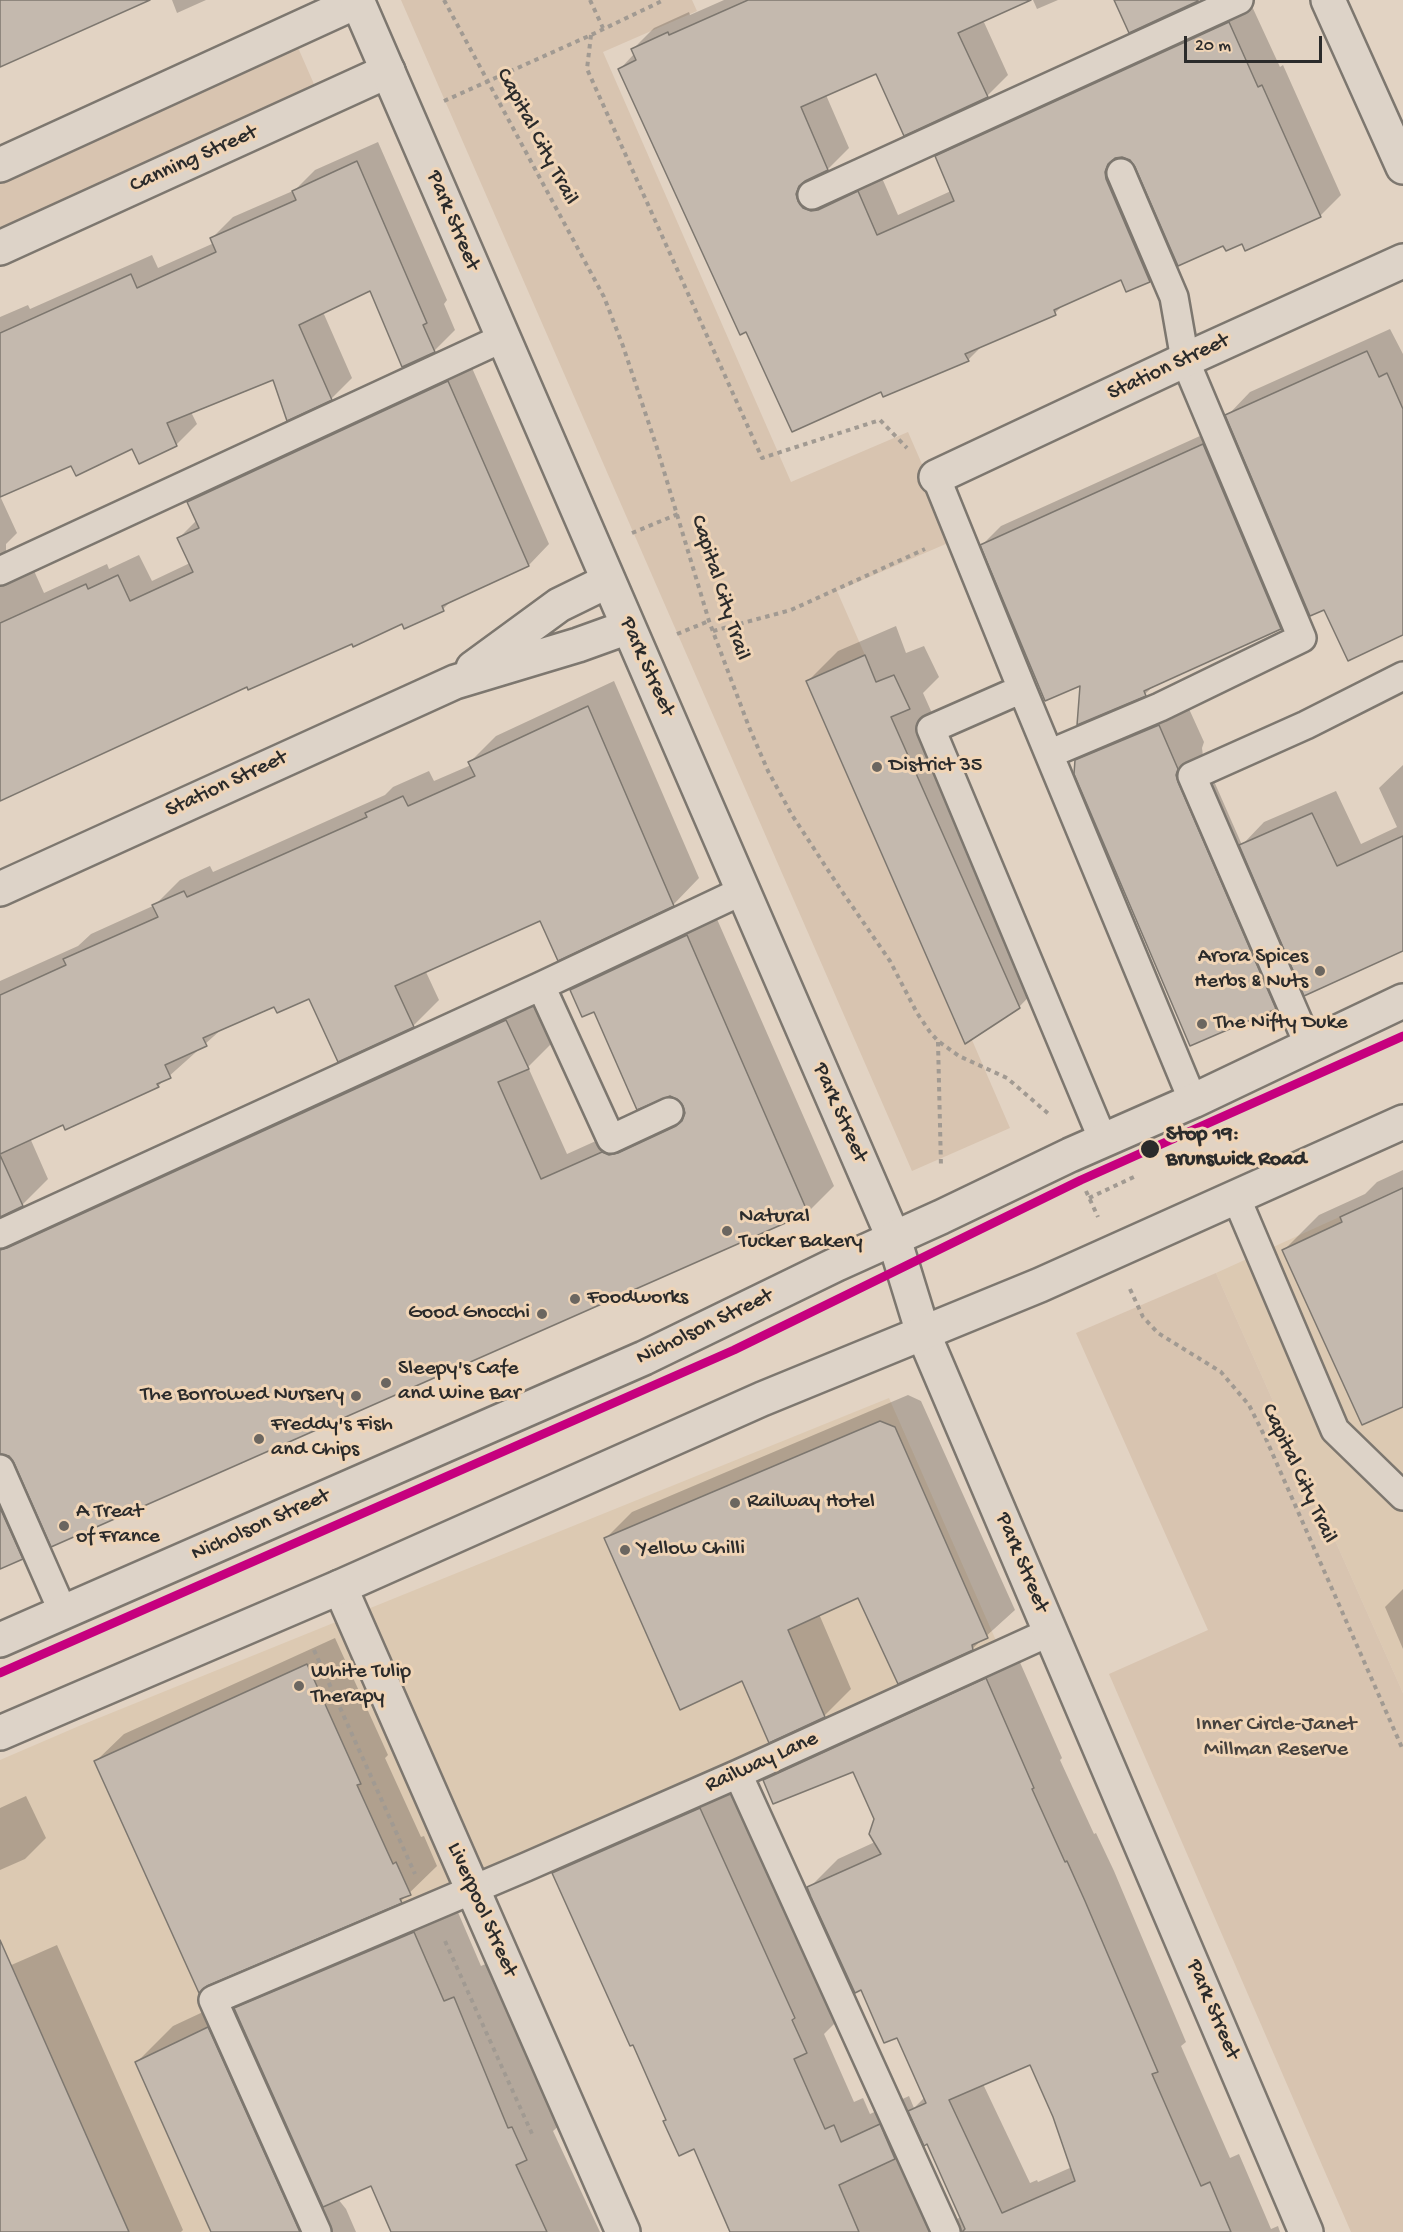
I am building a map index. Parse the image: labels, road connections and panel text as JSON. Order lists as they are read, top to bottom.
{
  "streets": {
    "street": [
      "Canning Street",
      "Park Street",
      "Station Street",
      "Nicholson Street",
      "Liverpool Street"
    ],
    "lane": ["Railway Lane"],
    "path": ["Capital City Trail"]
  },
  "crossings": [
    ["Canning Street", "Park Street"],
    ["Park Street", "Station Street"],
    ["Park Street", "Nicholson Street"],
    ["Park Street", "Railway Lane"],
    ["Railway Lane", "Liverpool Street"]
  ],
  "parks": ["Inner Circle-Janet Millman Reserve"],
  "places": [
    "District 35",
    "Arora Spices Herbs & Nuts",
    "The Nifty Duke",
    "Stop 19: Brunswick Road",
    "Natural Tucker Bakery",
    "Foodworks",
    "Good Gnocchi",
    "Sleepy's Cafe and Wine Bar",
    "The Borrowed Nursery",
    "Freddy's Fish and Chips",
    "Railway Hotel",
    "A Treat of France",
    "Yellow Chilli",
    "White Tulip Therapy"
  ],
  "scale_bar": "20 m"
}
